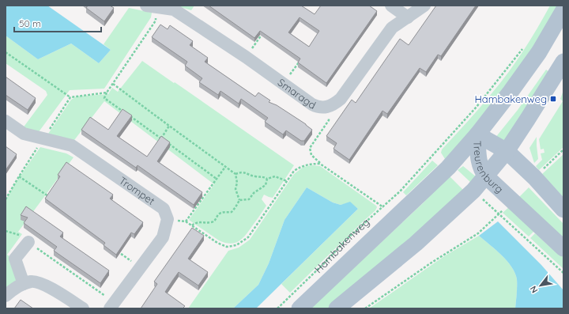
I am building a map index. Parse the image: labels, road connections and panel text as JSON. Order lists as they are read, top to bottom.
{
  "streets": {
    "main road": ["Treurenburg", "Hambakenweg"],
    "street": ["Smaragd", "Trompet"]
  },
  "crossings": [
    ["Treurenburg", "Hambakenweg"]
  ],
  "places": {
    "transit": ["Hambakenweg"]
  },
  "scale_bar": "50 m",
  "north": "bottom left"
}
